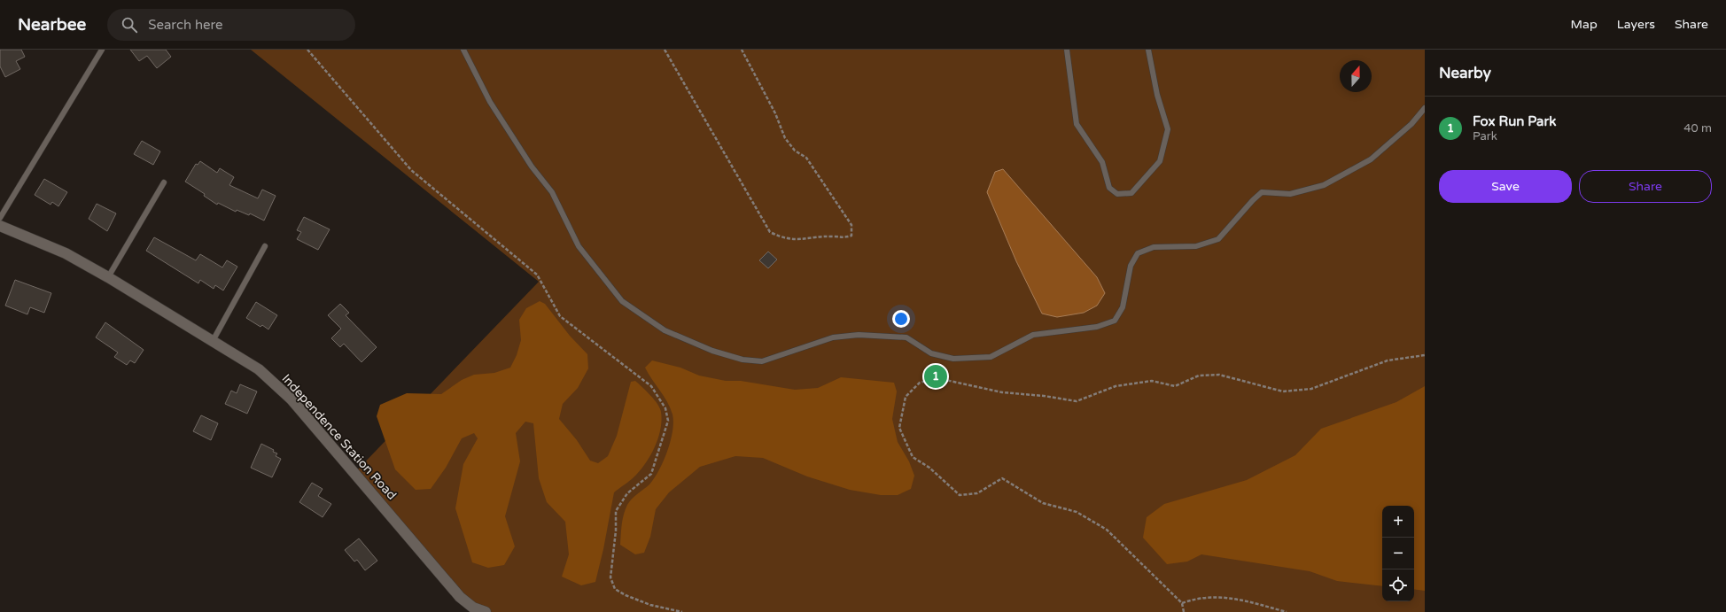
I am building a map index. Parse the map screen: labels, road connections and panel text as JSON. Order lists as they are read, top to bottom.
{
  "streets": {
    "street": ["Independence Station Road"]
  },
  "north": "top",
  "page": {
    "header": "Nearbee",
    "search": "Search here",
    "nav": ["Map", "Layers", "Share"],
    "heading": "Nearby",
    "list": [
      {
        "mark": "1",
        "name": "Fox Run Park",
        "note": "Park",
        "value": "40 m"
      }
    ],
    "buttons": ["Save", "Share"],
    "pins": "1",
    "map_buttons": ["+", "−"]
  }
}
